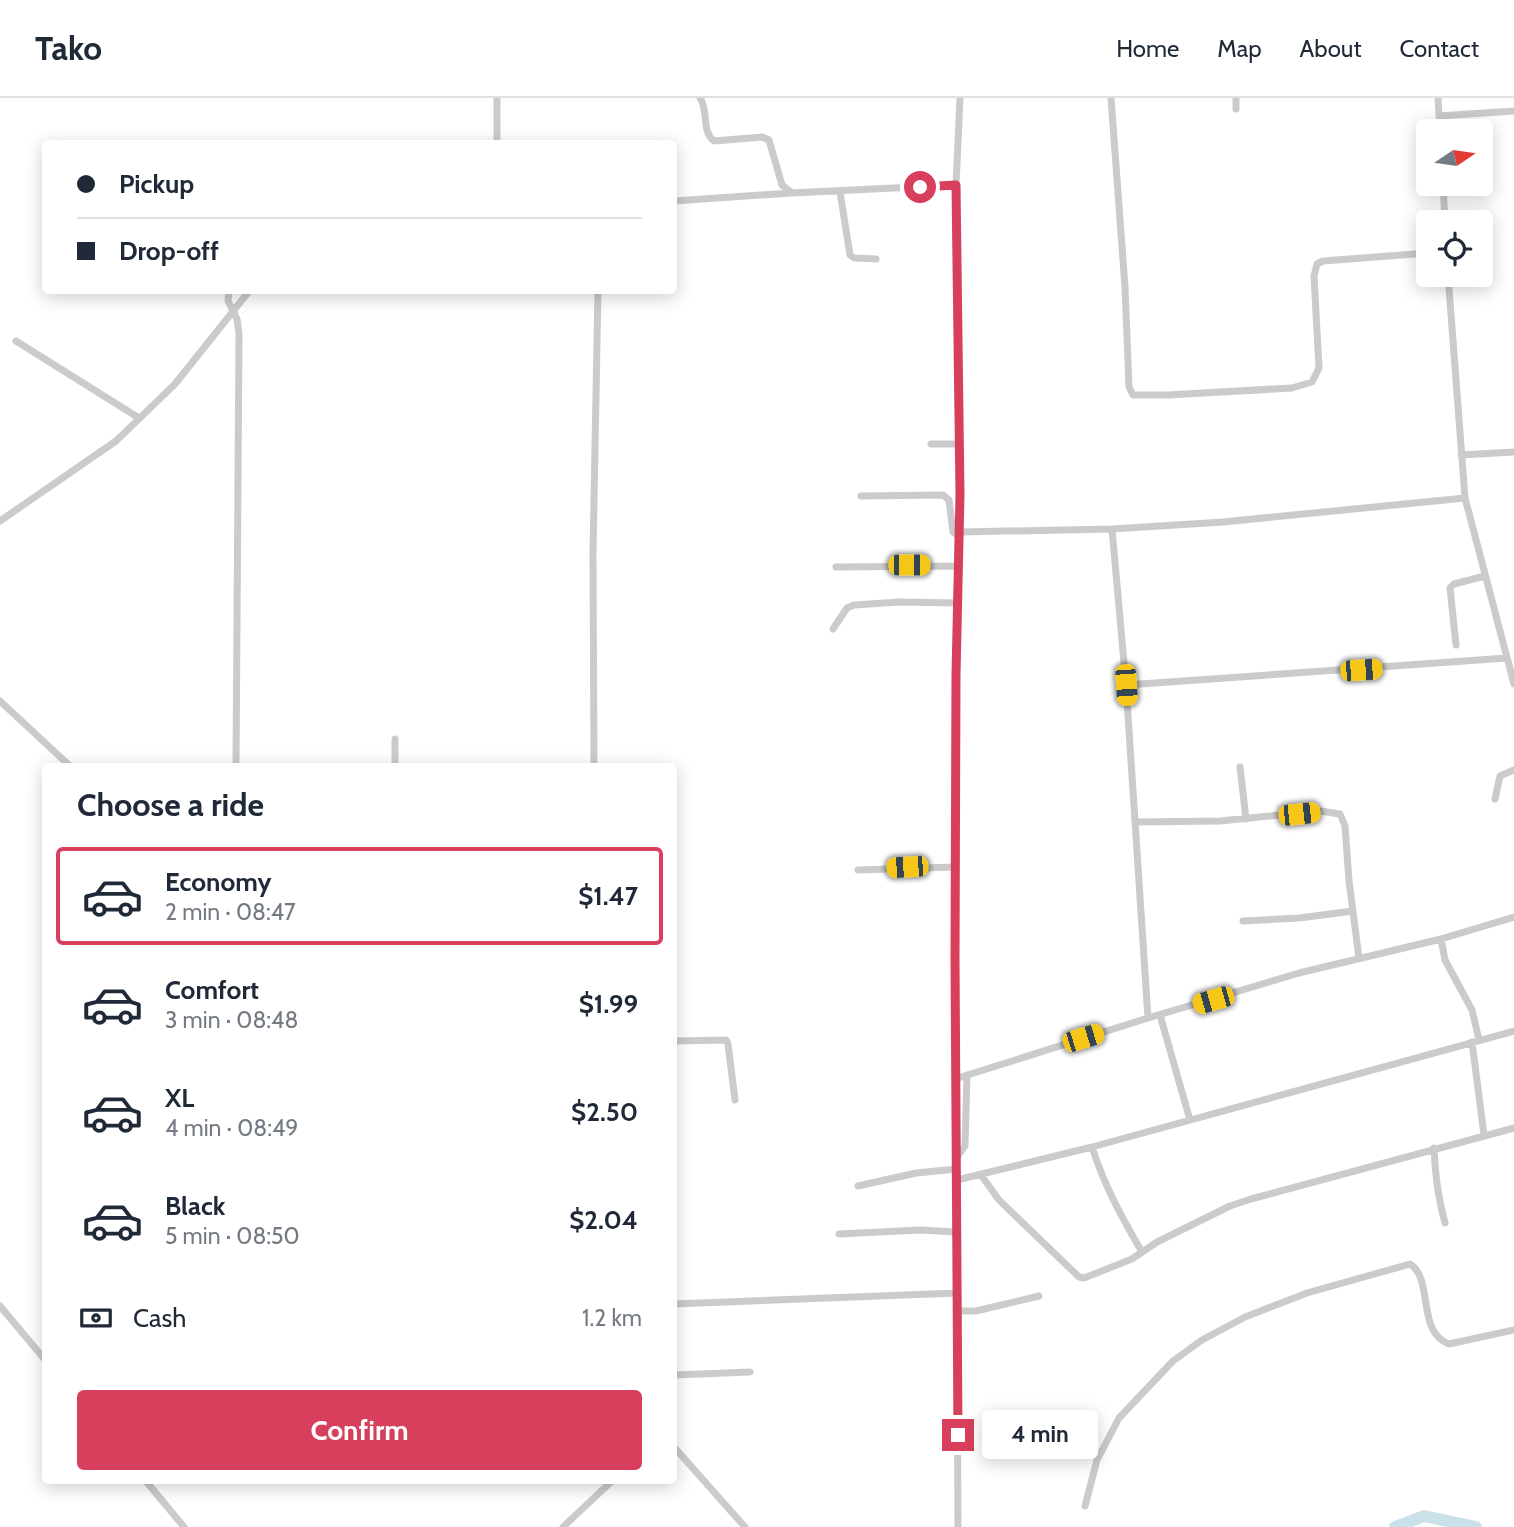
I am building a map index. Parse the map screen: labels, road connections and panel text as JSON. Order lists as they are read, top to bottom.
{
  "north": "right",
  "page": {
    "header": "Tako",
    "nav": [
      "Home",
      "Map",
      "About",
      "Contact"
    ],
    "banner": ["Pickup", "Drop-off"],
    "heading": "Choose a ride",
    "list": [
      {
        "name": "Economy",
        "note": "2 min · 08:47",
        "value": "$1.47"
      },
      {
        "name": "Comfort",
        "note": "3 min · 08:48",
        "value": "$1.99"
      },
      {
        "name": "XL",
        "note": "4 min · 08:49",
        "value": "$2.50"
      },
      {
        "name": "Black",
        "note": "5 min · 08:50",
        "value": "$2.04"
      }
    ],
    "pay": ["Cash", "1.2 km"],
    "buttons": "Confirm",
    "bubble": "4 min"
  }
}
